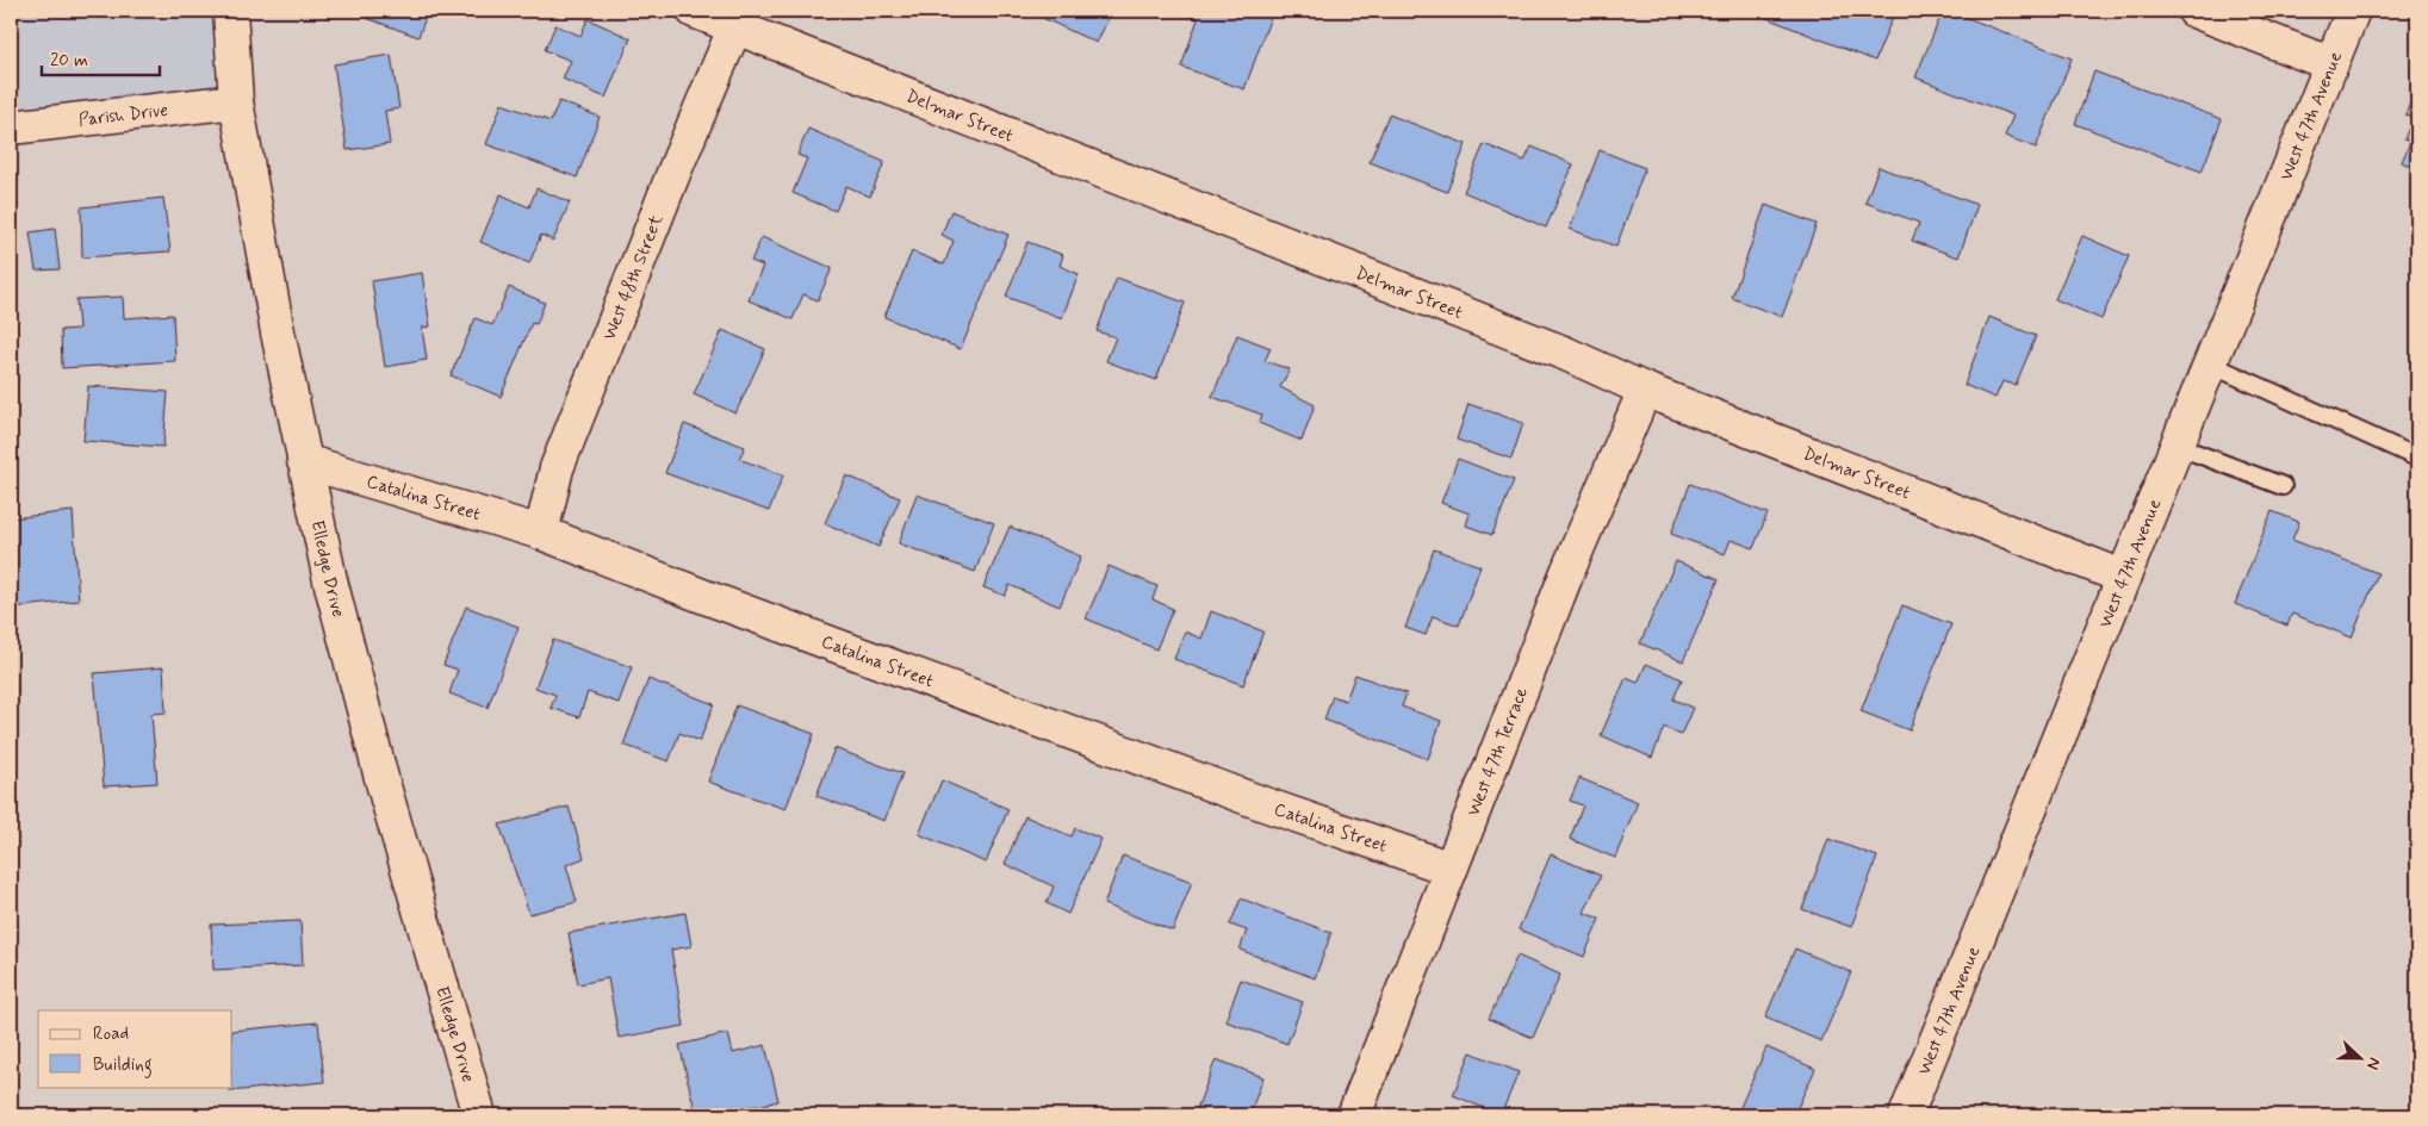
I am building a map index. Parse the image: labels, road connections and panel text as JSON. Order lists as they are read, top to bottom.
{
  "streets": {
    "street": [
      "Parish Drive",
      "Delmar Street",
      "West 47th Avenue",
      "West 48th Street",
      "Catalina Street",
      "Elledge Drive",
      "West 47th Terrace"
    ]
  },
  "crossings": [
    ["Parish Drive", "Elledge Drive"],
    ["Delmar Street", "West 47th Avenue"],
    ["Delmar Street", "West 48th Street"],
    ["Delmar Street", "West 47th Terrace"],
    ["West 48th Street", "Catalina Street"],
    ["Catalina Street", "Elledge Drive"],
    ["Catalina Street", "West 47th Terrace"]
  ],
  "legend": ["Road", "Building"],
  "scale_bar": "20 m",
  "north": "right"
}
